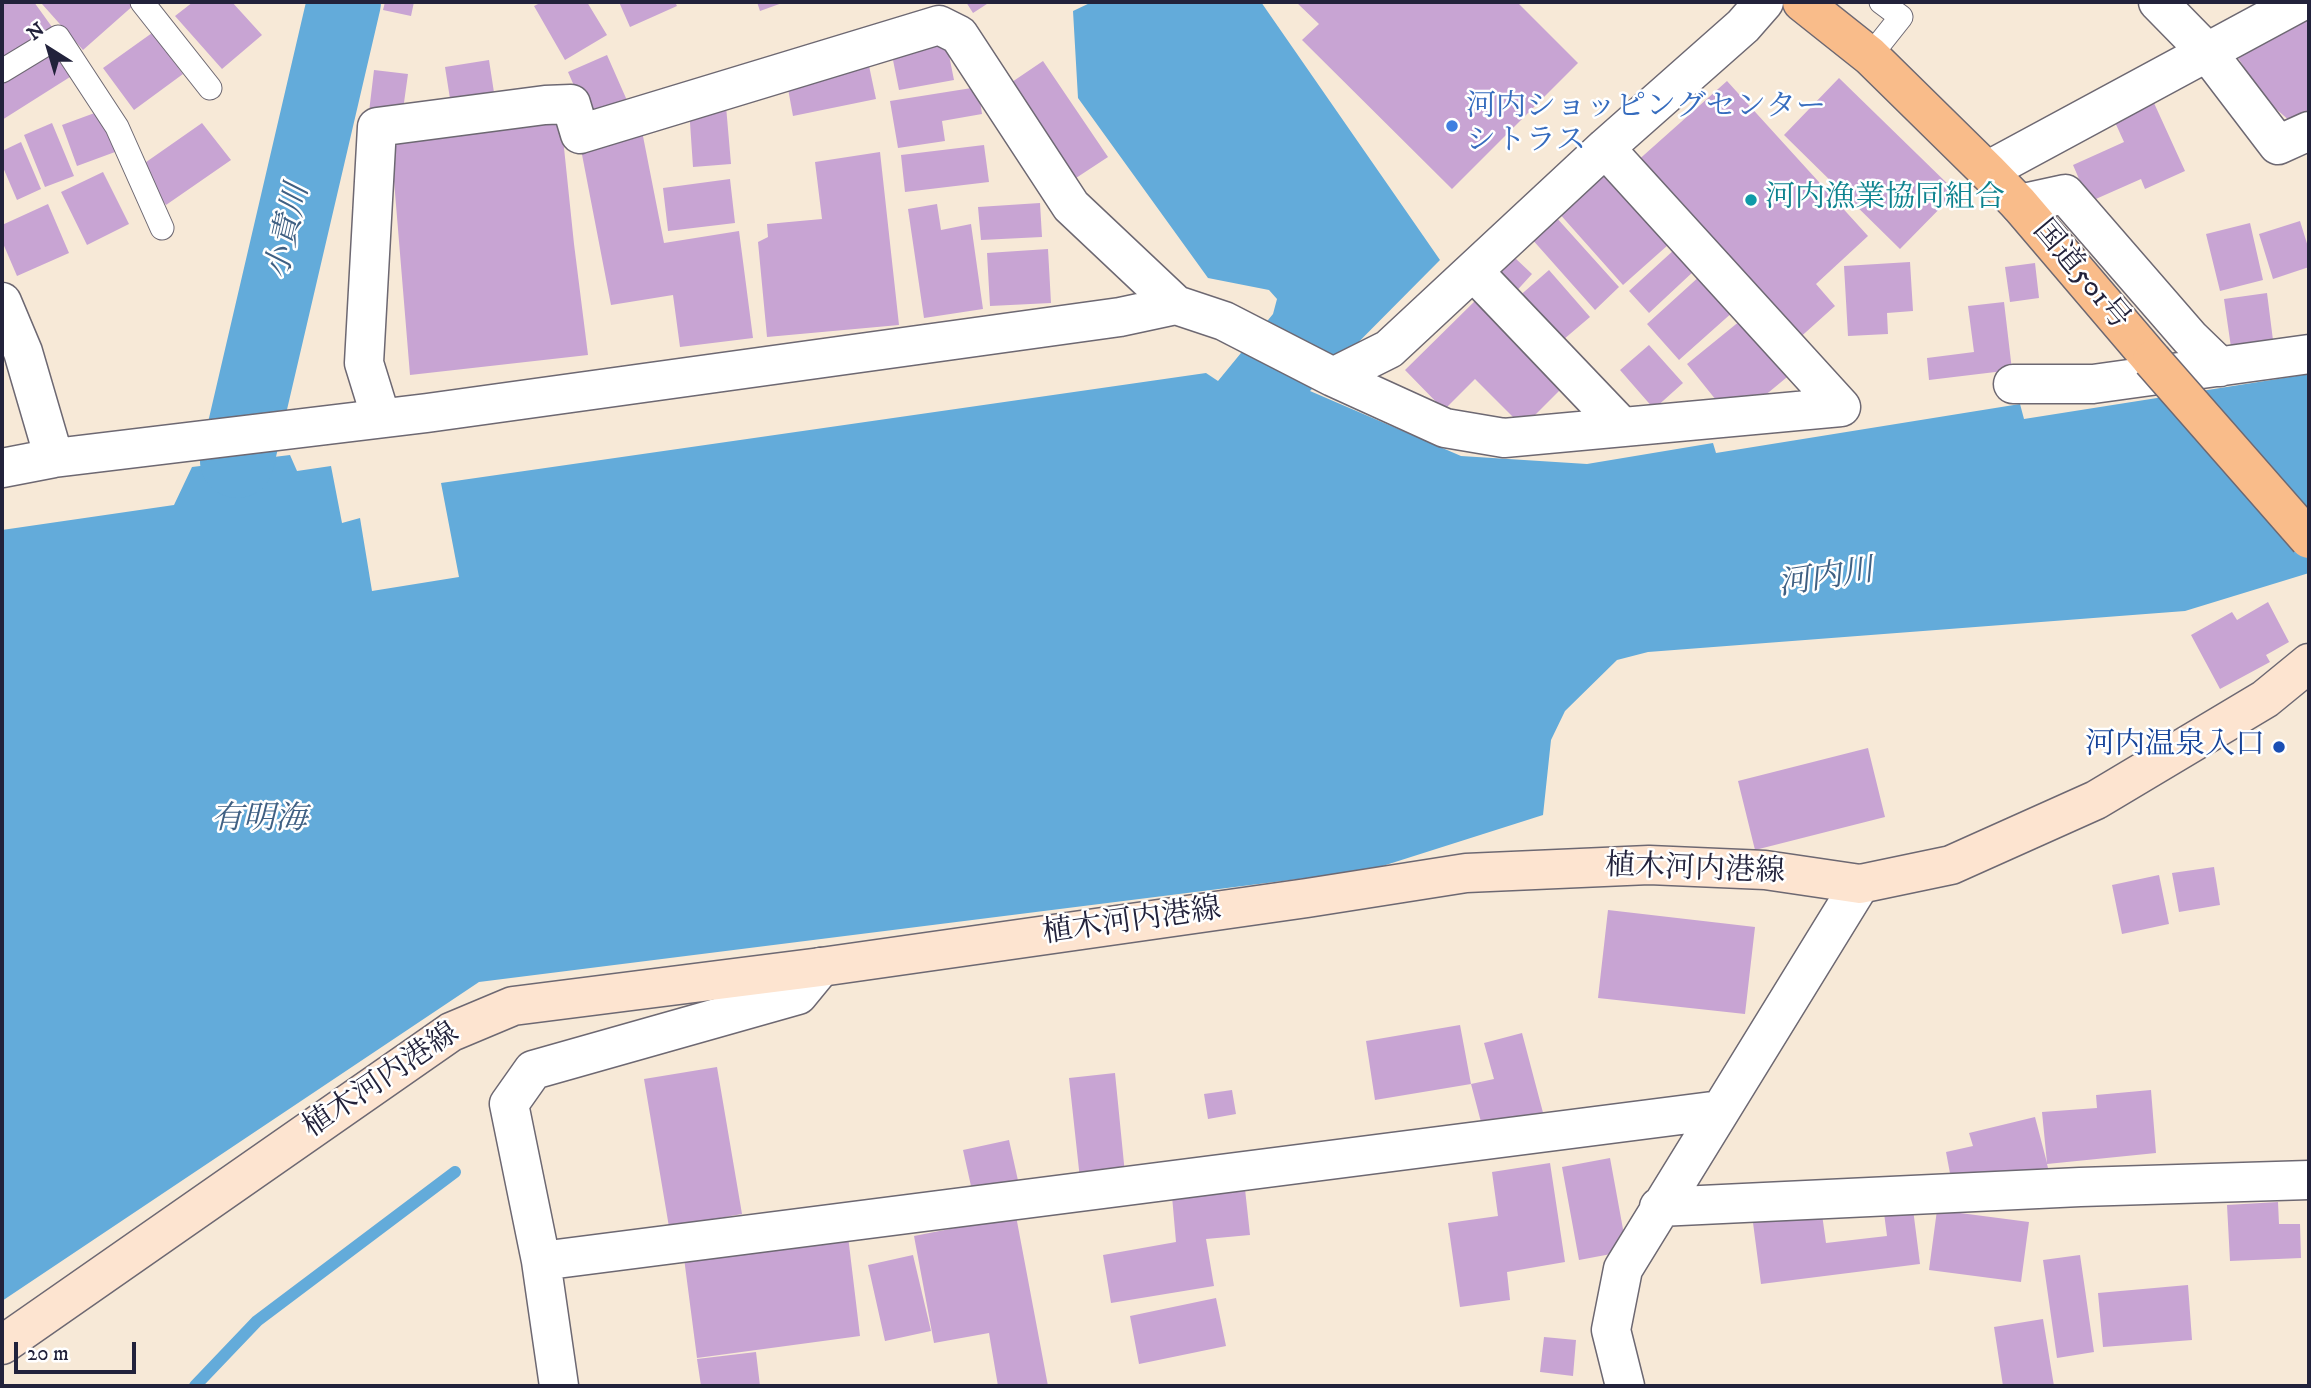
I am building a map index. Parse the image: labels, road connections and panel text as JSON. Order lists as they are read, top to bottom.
{
  "streets": {
    "highway": ["国道501号"],
    "main road": ["植木河内港線"]
  },
  "water": ["小責川", "河内川", "有明海"],
  "places": ["河内ショッピングセンター シトラス", "河内漁業協同組合", "河内温泉入口"],
  "scale_bar": "20 m",
  "north": "top left"
}
